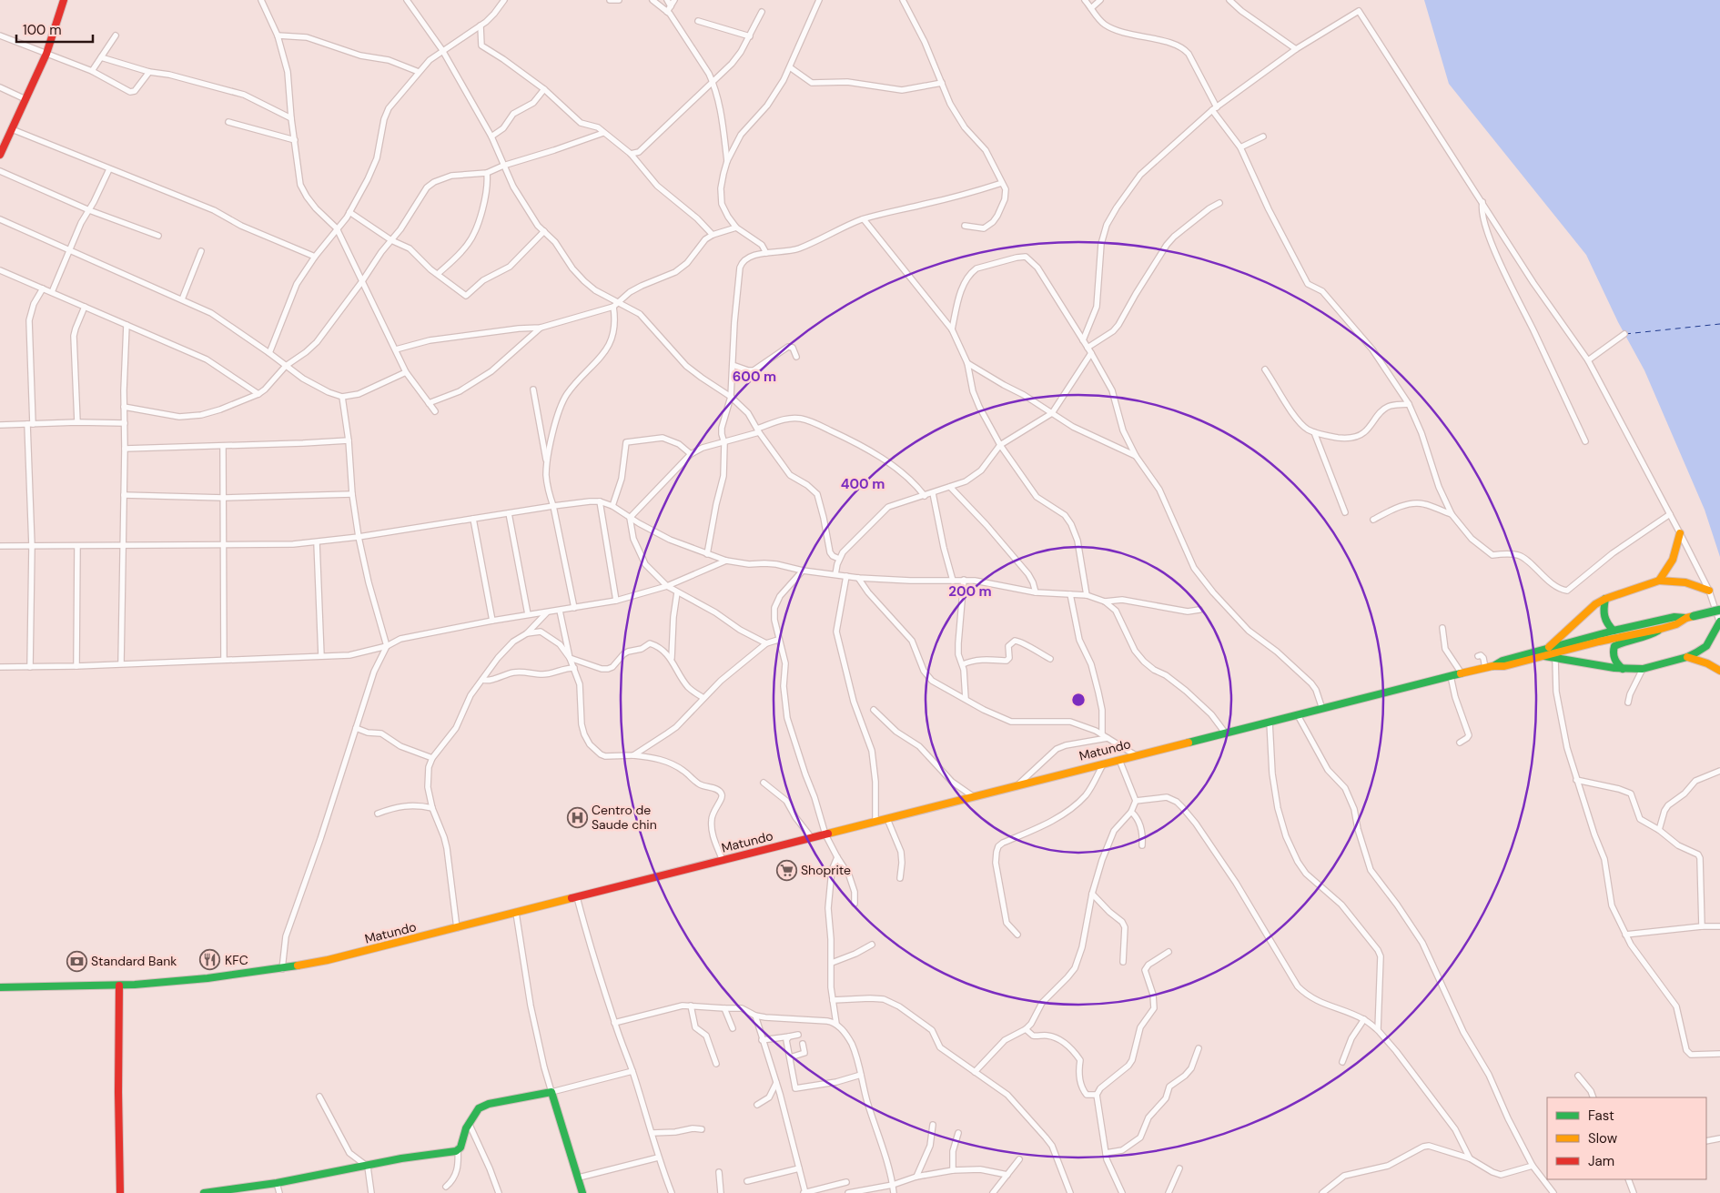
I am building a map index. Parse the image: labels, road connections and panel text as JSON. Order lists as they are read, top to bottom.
{
  "streets": {
    "main road": ["Matundo"]
  },
  "places": {
    "hospital": ["Centro de Saude chin"],
    "supermarket": ["Shoprite"],
    "restaurant": ["KFC"],
    "bank": ["Standard Bank"]
  },
  "legend": ["Fast", "Slow", "Jam"],
  "scale_bar": "100 m",
  "rings": ["600 m", "400 m", "200 m"]
}
